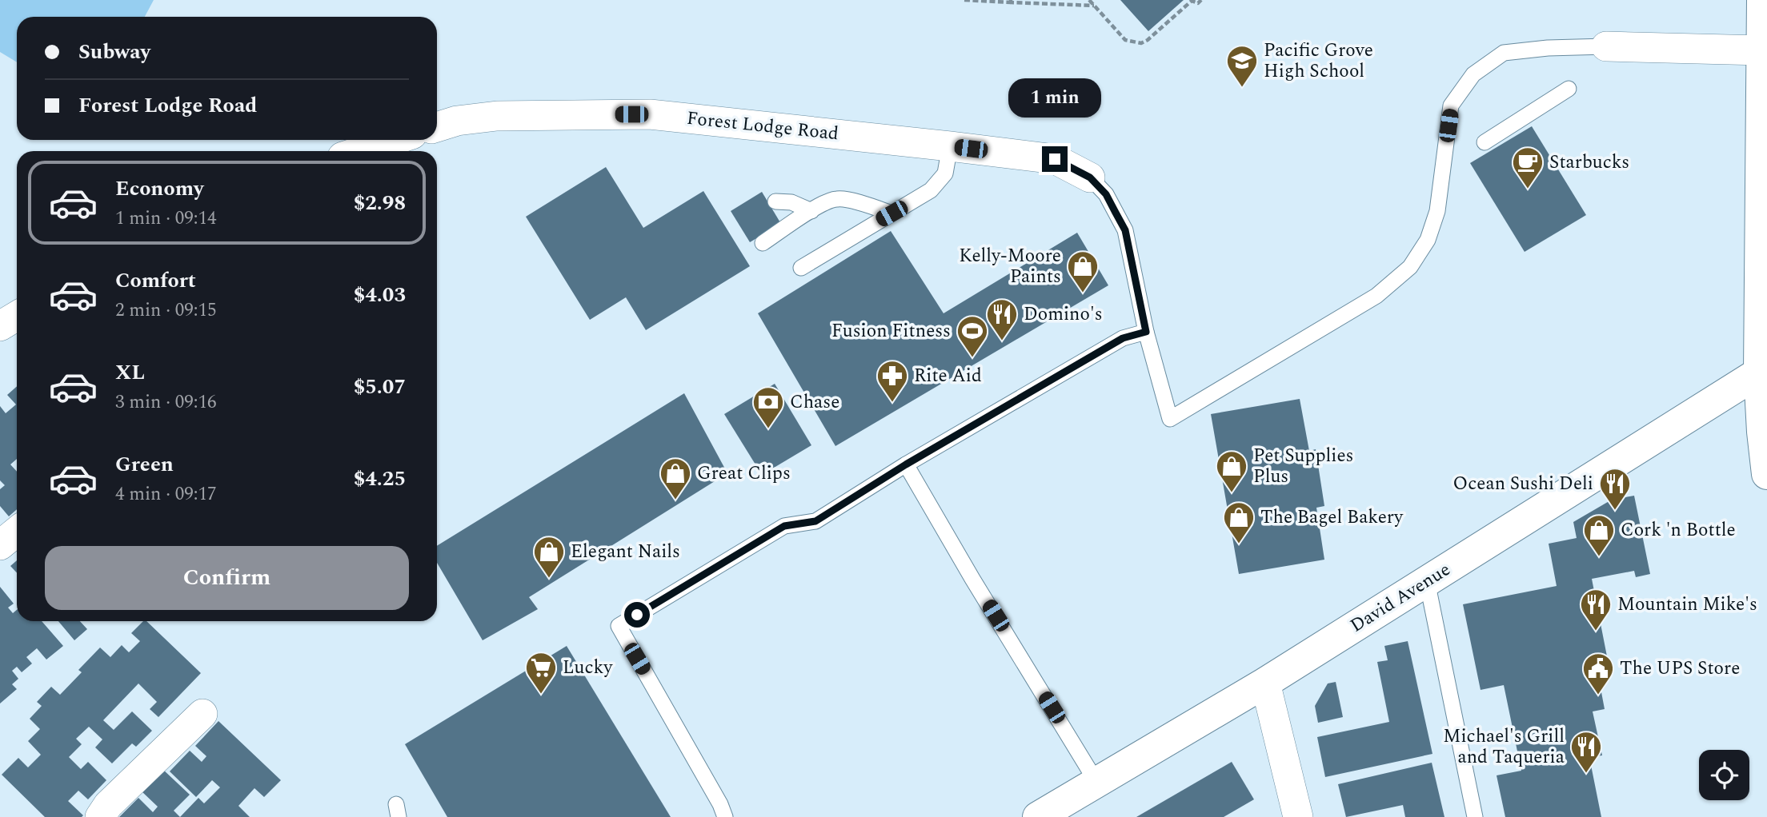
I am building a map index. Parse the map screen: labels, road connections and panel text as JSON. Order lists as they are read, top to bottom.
{
  "streets": {
    "street": ["Forest Lodge Road", "David Avenue"]
  },
  "places": {
    "school or university": ["Pacific Grove High School"],
    "cafe": ["Starbucks"],
    "shop": [
      "Kelly-Moore Paints",
      "Pet Supplies Plus",
      "Great Clips",
      "The Bagel Bakery",
      "Cork 'n Bottle",
      "Elegant Nails"
    ],
    "restaurant": [
      "Domino's",
      "Ocean Sushi Deli",
      "Mountain Mike's",
      "Michael's Grill and Taqueria"
    ],
    "sports": ["Fusion Fitness"],
    "pharmacy": ["Rite Aid"],
    "bank": ["Chase"],
    "supermarket": ["Lucky"],
    "public building": ["The UPS Store"]
  },
  "page": {
    "banner": ["Subway", "Forest Lodge Road"],
    "bubble": "1 min",
    "list": [
      {
        "name": "Economy",
        "note": "1 min · 09:14",
        "value": "$2.98"
      },
      {
        "name": "Comfort",
        "note": "2 min · 09:15",
        "value": "$4.03"
      },
      {
        "name": "XL",
        "note": "3 min · 09:16",
        "value": "$5.07"
      },
      {
        "name": "Green",
        "note": "4 min · 09:17",
        "value": "$4.25"
      }
    ],
    "buttons": "Confirm"
  }
}
